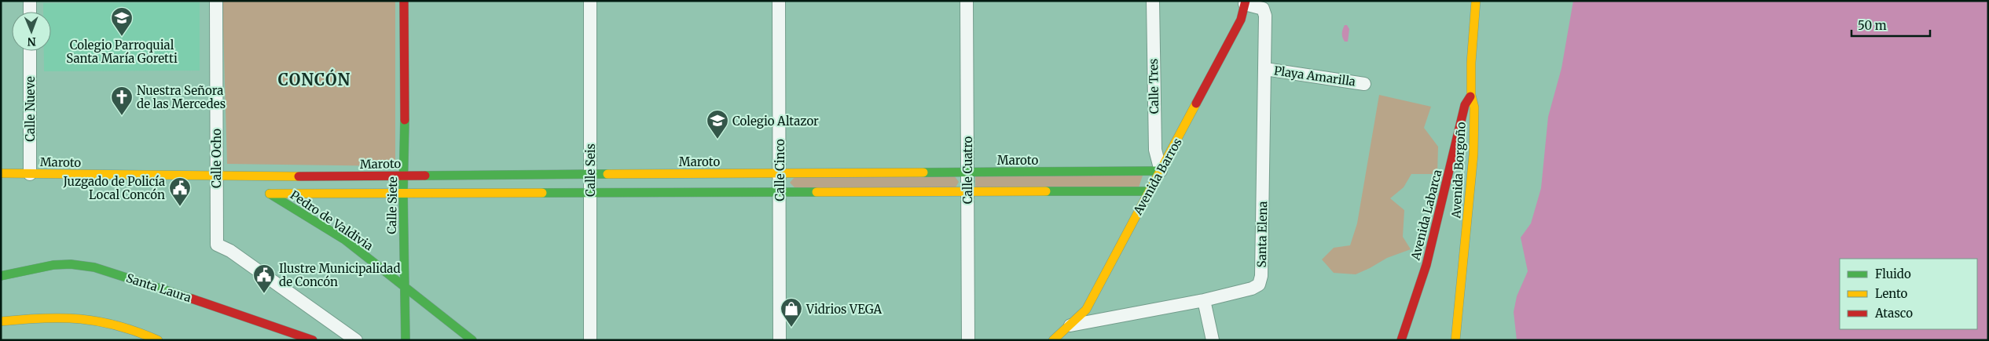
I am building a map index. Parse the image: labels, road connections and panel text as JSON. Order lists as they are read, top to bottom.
{
  "streets": {
    "street": [
      "Playa Amarilla",
      "Calle Tres",
      "Calle Nueve",
      "Calle Ocho",
      "Maroto",
      "Calle Seis",
      "Calle Cinco",
      "Calle Cuatro",
      "Avenida Borgoño",
      "Avenida Barros",
      "Calle Siete",
      "Avenida Labarca",
      "Pedro de Valdivia",
      "Santa Elena",
      "Santa Laura"
    ]
  },
  "crossings": [
    ["Playa Amarilla", "Santa Elena"],
    ["Calle Tres", "Maroto"],
    ["Calle Tres", "Avenida Barros"],
    ["Calle Nueve", "Maroto"],
    ["Calle Ocho", "Maroto"],
    ["Maroto", "Calle Seis"],
    ["Maroto", "Calle Cinco"],
    ["Maroto", "Calle Cuatro"],
    ["Maroto", "Avenida Barros"],
    ["Maroto", "Calle Siete"],
    ["Maroto", "Pedro de Valdivia"],
    ["Avenida Borgoño", "Avenida Labarca"],
    ["Avenida Barros", "Santa Elena"],
    ["Calle Siete", "Pedro de Valdivia"]
  ],
  "districts": ["CONCÓN"],
  "places": {
    "school or university": ["Colegio Parroquial Santa María Goretti", "Colegio Altazor"],
    "church": ["Nuestra Señora de las Mercedes"],
    "public building": ["Juzgado de Policía Local Concón", "Ilustre Municipalidad de Concón"],
    "shop": ["Vidrios VEGA"]
  },
  "legend": ["Fluido", "Lento", "Atasco"],
  "scale_bar": "50 m",
  "north": "bottom"
}
